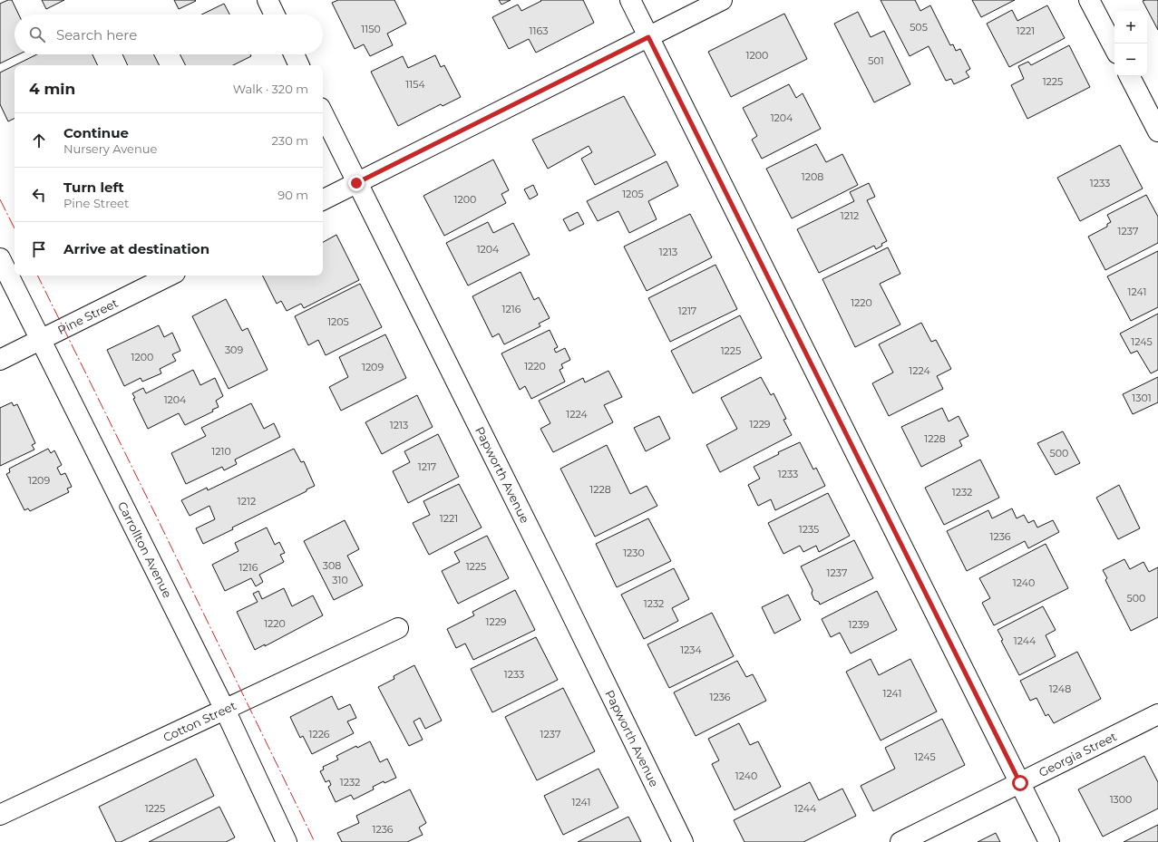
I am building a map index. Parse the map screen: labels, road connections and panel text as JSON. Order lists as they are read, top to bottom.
{
  "streets": {
    "street": [
      "Pine Street",
      "Papworth Avenue",
      "Carrollton Avenue",
      "Cotton Street",
      "Georgia Street"
    ]
  },
  "crossings": [
    ["Pine Street", "Carrollton Avenue"],
    ["Carrollton Avenue", "Cotton Street"]
  ],
  "house_numbers": [
    "505",
    "1150",
    "1163",
    "1221",
    "1200",
    "501",
    "1225",
    "1154",
    "1204",
    "1208",
    "1233",
    "1205",
    "1200",
    "1212",
    "1237",
    "1204",
    "1213",
    "1241",
    "1220",
    "1216",
    "1217",
    "1205",
    "1245",
    "309",
    "1225",
    "1200",
    "1220",
    "1209",
    "1224",
    "1301",
    "1204",
    "1224",
    "1229",
    "1213",
    "1228",
    "1210",
    "500",
    "1217",
    "1233",
    "1209",
    "1228",
    "1232",
    "1212",
    "1221",
    "1235",
    "1236",
    "1230",
    "308",
    "1225",
    "1216",
    "1237",
    "310",
    "1240",
    "500",
    "1232",
    "1229",
    "1220",
    "1239",
    "1244",
    "1234",
    "1233",
    "1248",
    "1241",
    "1236",
    "1226",
    "1237",
    "1245",
    "1240",
    "1232",
    "1300",
    "1241",
    "1225",
    "1244",
    "1236"
  ],
  "page": {
    "map_buttons": ["+", "−"],
    "search": "Search here",
    "heading": ["4 min", "Walk · 320 m"],
    "list": [
      ["Continue", "Nursery Avenue", "230 m"],
      ["Turn left", "Pine Street", "90 m"],
      "Arrive at destination"
    ]
  }
}
